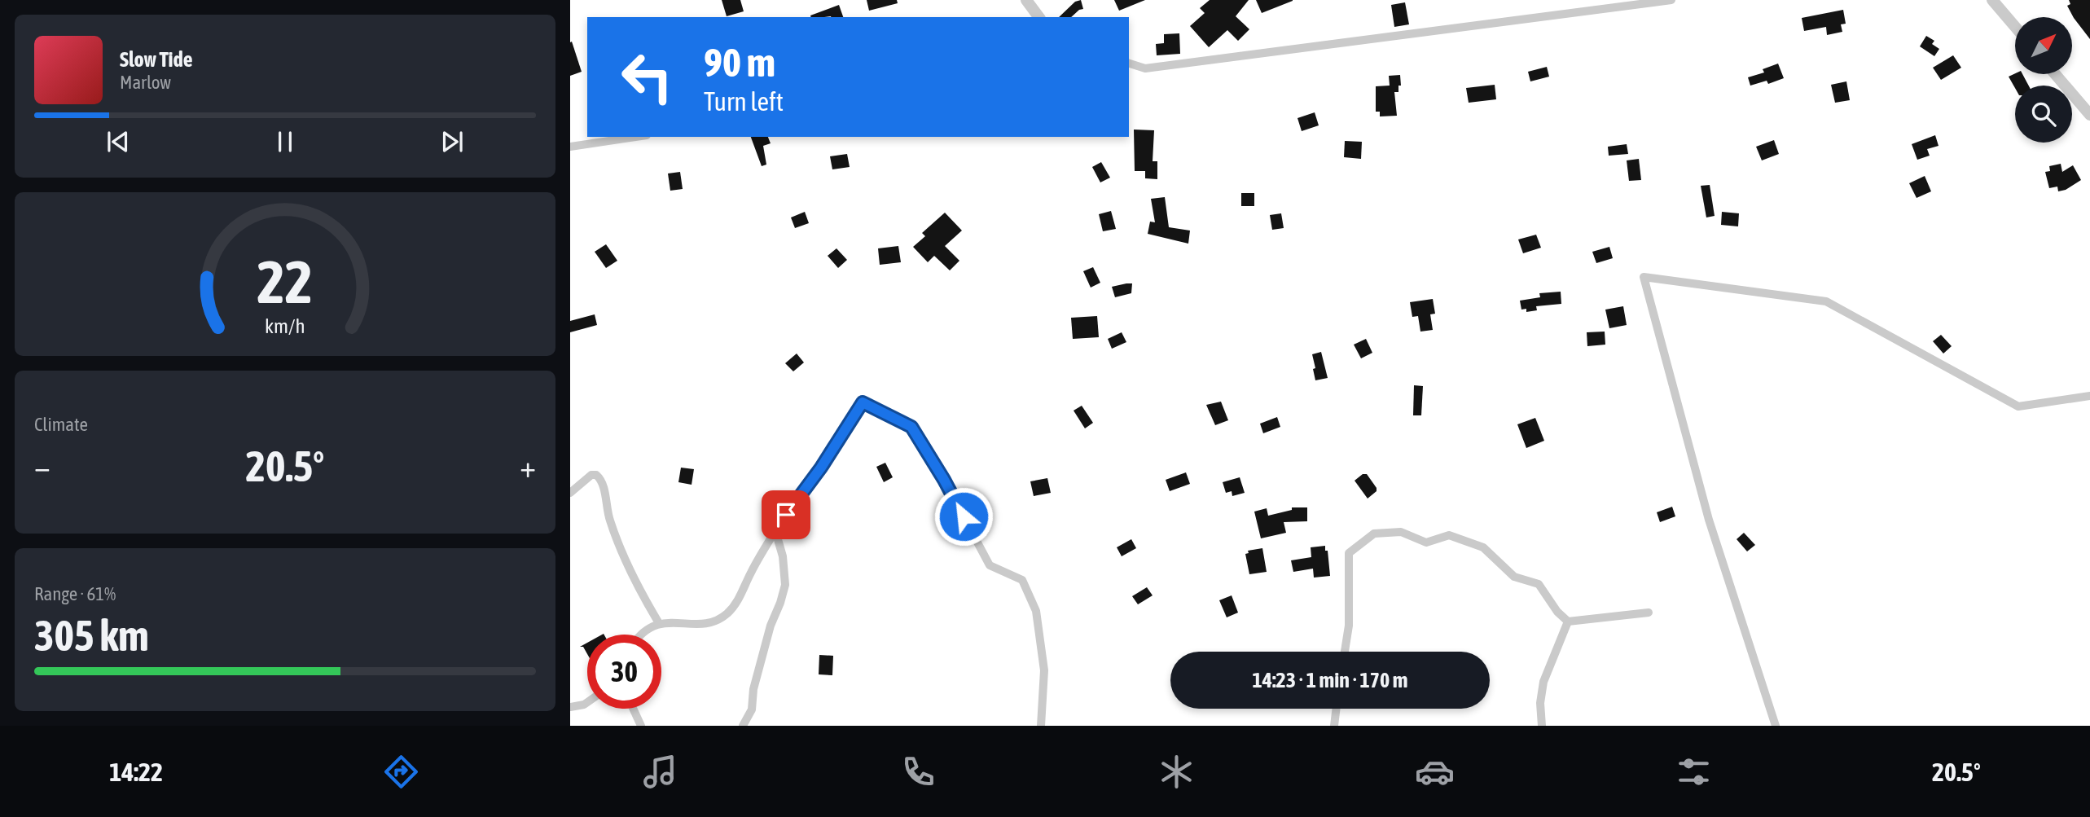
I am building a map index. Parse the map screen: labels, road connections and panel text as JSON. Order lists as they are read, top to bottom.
{
  "north": "top right",
  "page": {
    "turn": ["90 m", "Turn left"],
    "song": ["Slow Tide", "Marlow"],
    "tile": [
      "Climate",
      ["Range · 61%", "305 km"]
    ],
    "heat": ["−", "20.5°", "+"],
    "limit": "30",
    "trip": "14:23 · 1 min · 170 m",
    "tabs": ["14:22", "20.5°"],
    "gauge": ["22", "km/h"]
  }
}
